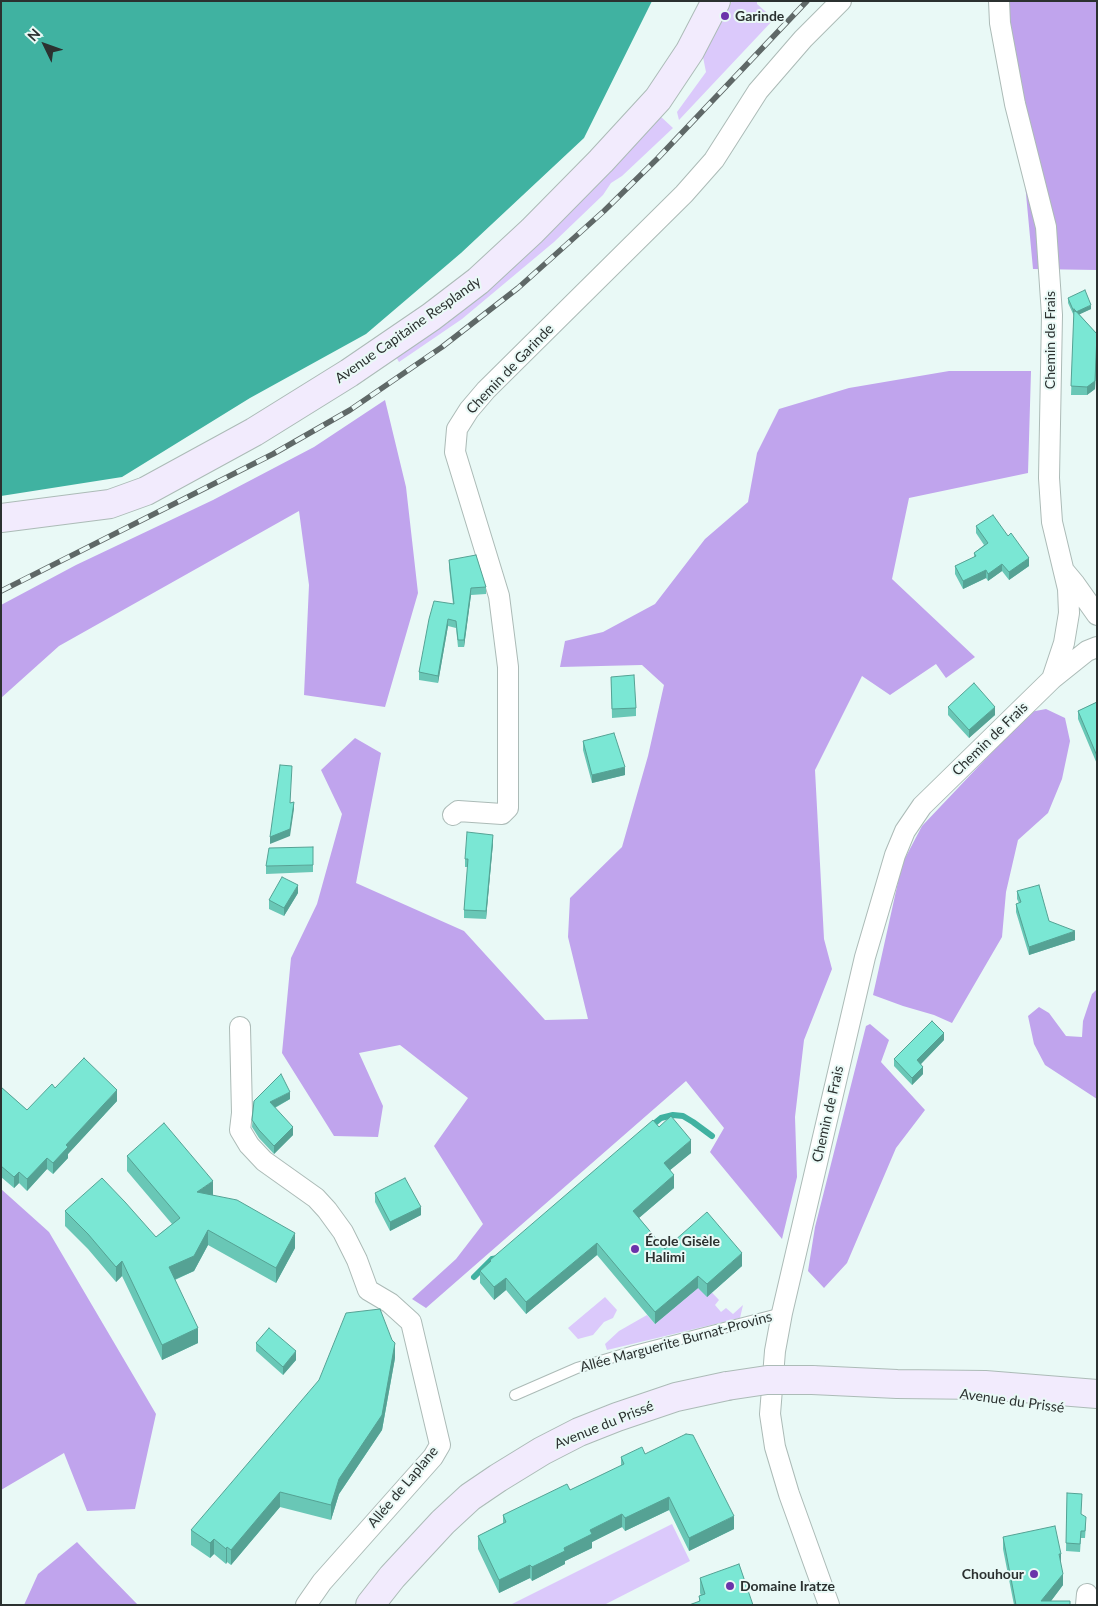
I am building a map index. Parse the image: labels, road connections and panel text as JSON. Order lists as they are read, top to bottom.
{
  "streets": {
    "main road": ["Avenue Capitaine Resplandy", "Avenue du Prissé"],
    "street": ["Chemin de Frais", "Chemin de Garinde", "Allée de Laplane"],
    "lane": ["Allée Marguerite Burnat-Provins"]
  },
  "crossings": [
    ["Chemin de Frais", "Allée Marguerite Burnat-Provins"]
  ],
  "places": [
    "Garinde",
    "École Gisèle Halimi",
    "Chouhour",
    "Domaine Iratze"
  ],
  "north": "top left"
}
